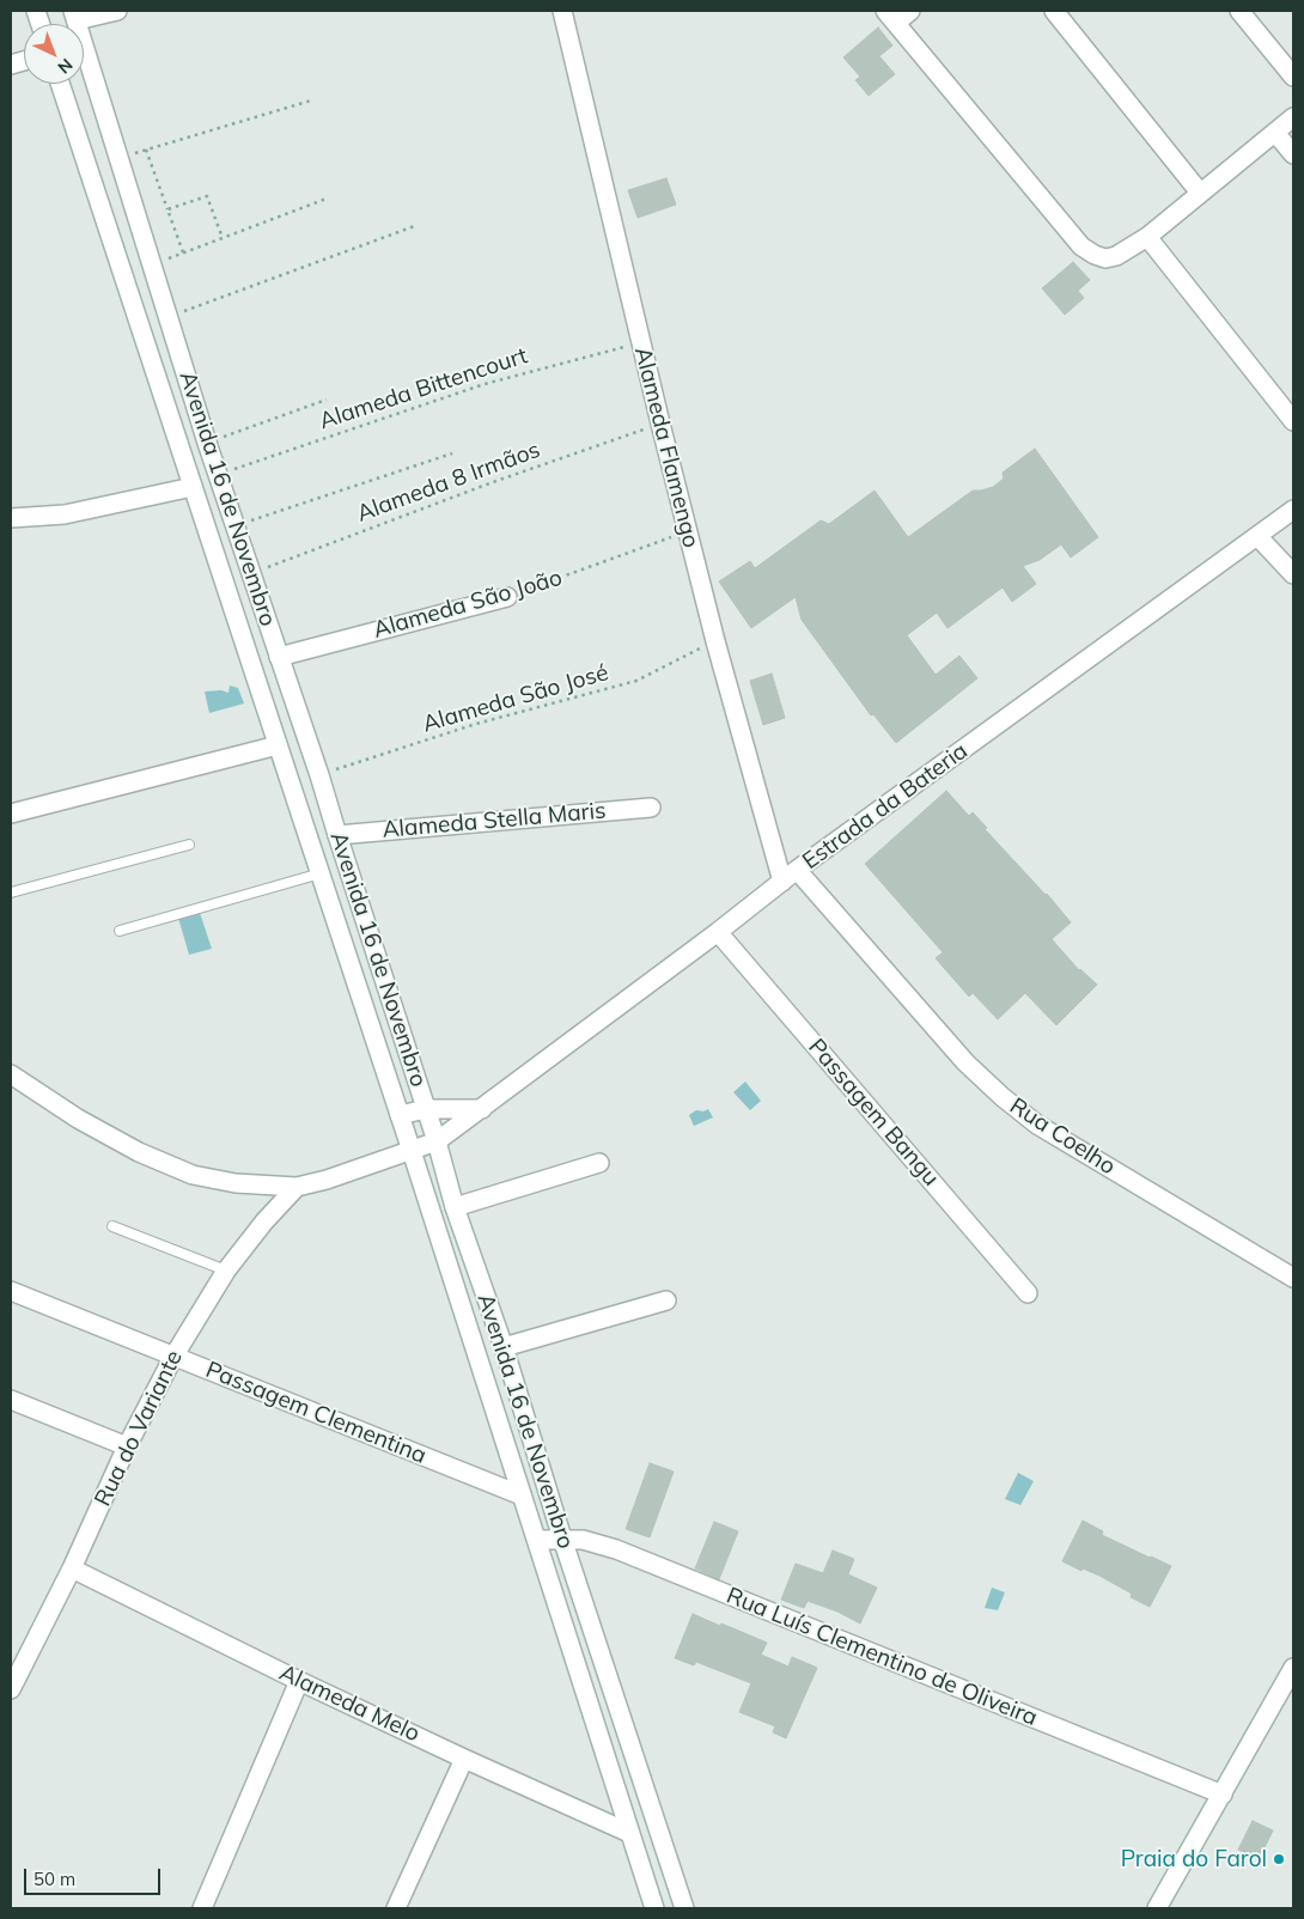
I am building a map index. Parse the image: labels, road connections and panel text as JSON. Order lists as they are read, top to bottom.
{
  "streets": {
    "street": [
      "Alameda Flamengo",
      "Avenida 16 de Novembro",
      "Alameda São João",
      "Estrada da Bateria",
      "Alameda Stella Maris",
      "Passagem Bangu",
      "Rua Coelho",
      "Passagem Clementina",
      "Rua do Variante",
      "Rua Luís Clementino de Oliveira",
      "Alameda Melo"
    ],
    "path": ["Alameda Bittencourt", "Alameda 8 Irmãos", "Alameda São José"]
  },
  "crossings": [
    ["Alameda Bittencourt", "Alameda Flamengo"],
    ["Alameda Bittencourt", "Avenida 16 de Novembro"],
    ["Alameda Flamengo", "Alameda 8 Irmãos"],
    ["Alameda Flamengo", "Alameda São João"],
    ["Alameda Flamengo", "Alameda São José"],
    ["Alameda Flamengo", "Estrada da Bateria"],
    ["Alameda Flamengo", "Rua Coelho"],
    ["Alameda 8 Irmãos", "Avenida 16 de Novembro"],
    ["Avenida 16 de Novembro", "Alameda São João"],
    ["Avenida 16 de Novembro", "Alameda São José"],
    ["Avenida 16 de Novembro", "Estrada da Bateria"],
    ["Avenida 16 de Novembro", "Alameda Stella Maris"],
    ["Avenida 16 de Novembro", "Passagem Clementina"],
    ["Avenida 16 de Novembro", "Rua Luís Clementino de Oliveira"],
    ["Avenida 16 de Novembro", "Alameda Melo"],
    ["Estrada da Bateria", "Passagem Bangu"],
    ["Estrada da Bateria", "Rua Coelho"],
    ["Estrada da Bateria", "Rua do Variante"],
    ["Passagem Clementina", "Rua do Variante"],
    ["Rua do Variante", "Alameda Melo"]
  ],
  "places": ["Praia do Farol"],
  "scale_bar": "50 m",
  "north": "bottom right"
}
